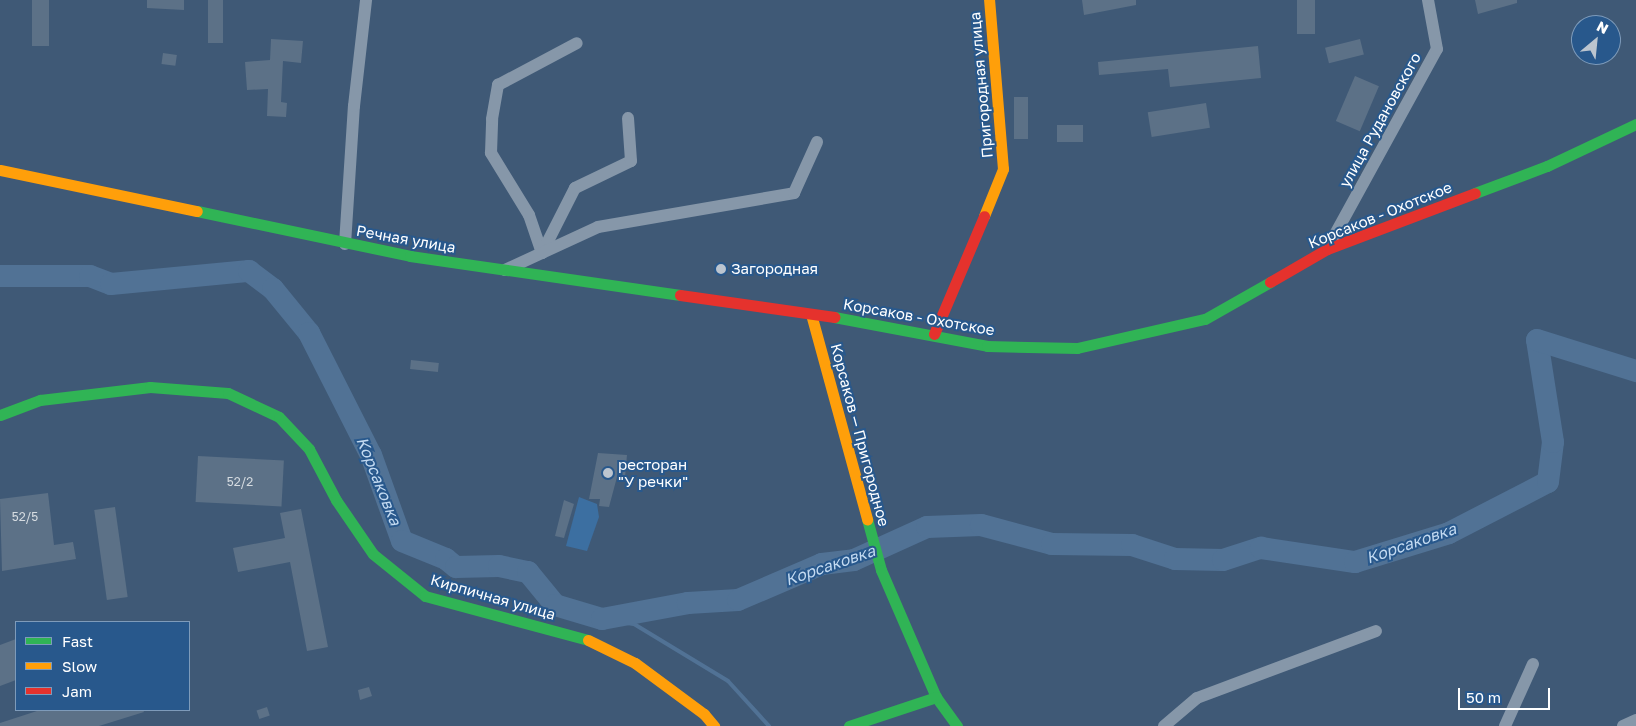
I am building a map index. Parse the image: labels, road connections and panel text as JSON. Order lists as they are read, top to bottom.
{
  "streets": {
    "street": [
      "Пригородная улица",
      "улица Рудановского",
      "Корсаков - Охотское",
      "Речная улица",
      "Корсаков — Пригородное",
      "Кирпичная улица"
    ]
  },
  "crossings": [
    ["Пригородная улица", "Корсаков - Охотское"],
    ["улица Рудановского", "Корсаков - Охотское"],
    ["Корсаков - Охотское", "Речная улица"],
    ["Корсаков - Охотское", "Корсаков — Пригородное"],
    ["Речная улица", "Корсаков — Пригородное"]
  ],
  "water": ["Корсаковка"],
  "places": ["Загородная", "ресторан \"У речки\""],
  "house_numbers": ["52/2", "52/5"],
  "legend": ["Fast", "Slow", "Jam"],
  "scale_bar": "50 m",
  "north": "top right"
}
